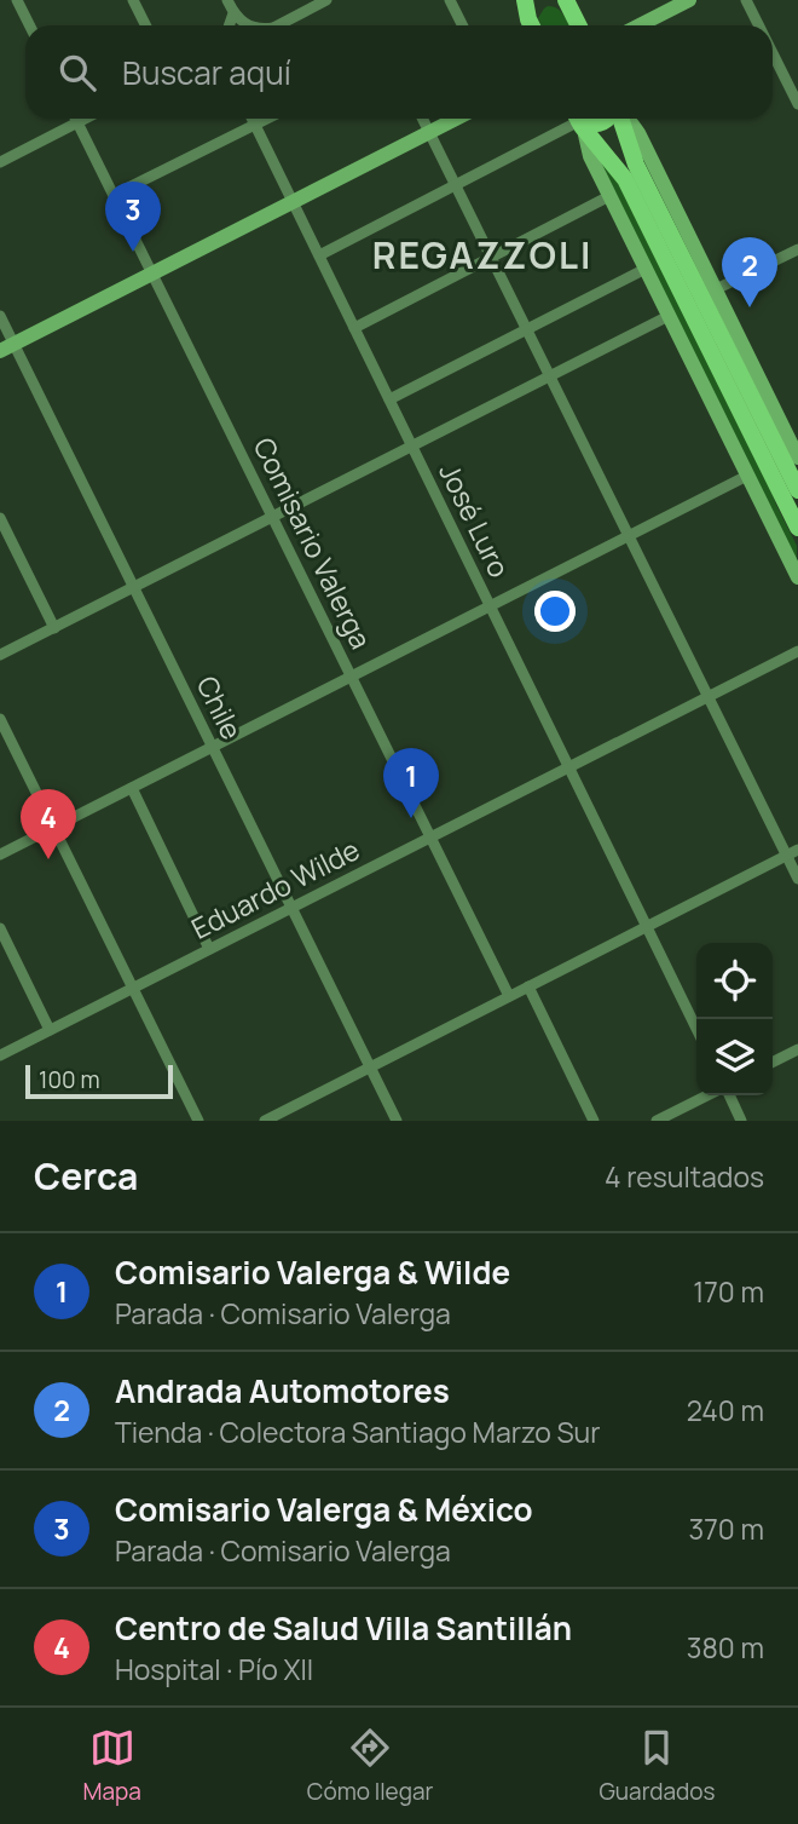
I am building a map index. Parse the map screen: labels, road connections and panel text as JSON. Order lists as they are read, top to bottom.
{
  "streets": {
    "street": [
      "José Luro",
      "Comisario Valerga",
      "Chile",
      "Eduardo Wilde"
    ]
  },
  "crossings": [
    ["José Luro", "Eduardo Wilde"],
    ["Comisario Valerga", "Eduardo Wilde"],
    ["Chile", "Eduardo Wilde"]
  ],
  "districts": ["REGAZZOLI"],
  "scale_bar": "100 m",
  "page": {
    "search": "Buscar aquí",
    "pins": [
      "3",
      "2",
      "1",
      "4"
    ],
    "scale": "100 m",
    "heading": ["Cerca", "4 resultados"],
    "list": [
      {
        "mark": "1",
        "name": "Comisario Valerga & Wilde",
        "note": "Parada · Comisario Valerga",
        "value": "170 m"
      },
      {
        "mark": "2",
        "name": "Andrada Automotores",
        "note": "Tienda · Colectora Santiago Marzo Sur",
        "value": "240 m"
      },
      {
        "mark": "3",
        "name": "Comisario Valerga & México",
        "note": "Parada · Comisario Valerga",
        "value": "370 m"
      },
      {
        "mark": "4",
        "name": "Centro de Salud Villa Santillán",
        "note": "Hospital · Pío XII",
        "value": "380 m"
      }
    ],
    "nav": ["Mapa", "Cómo llegar", "Guardados"]
  }
}
